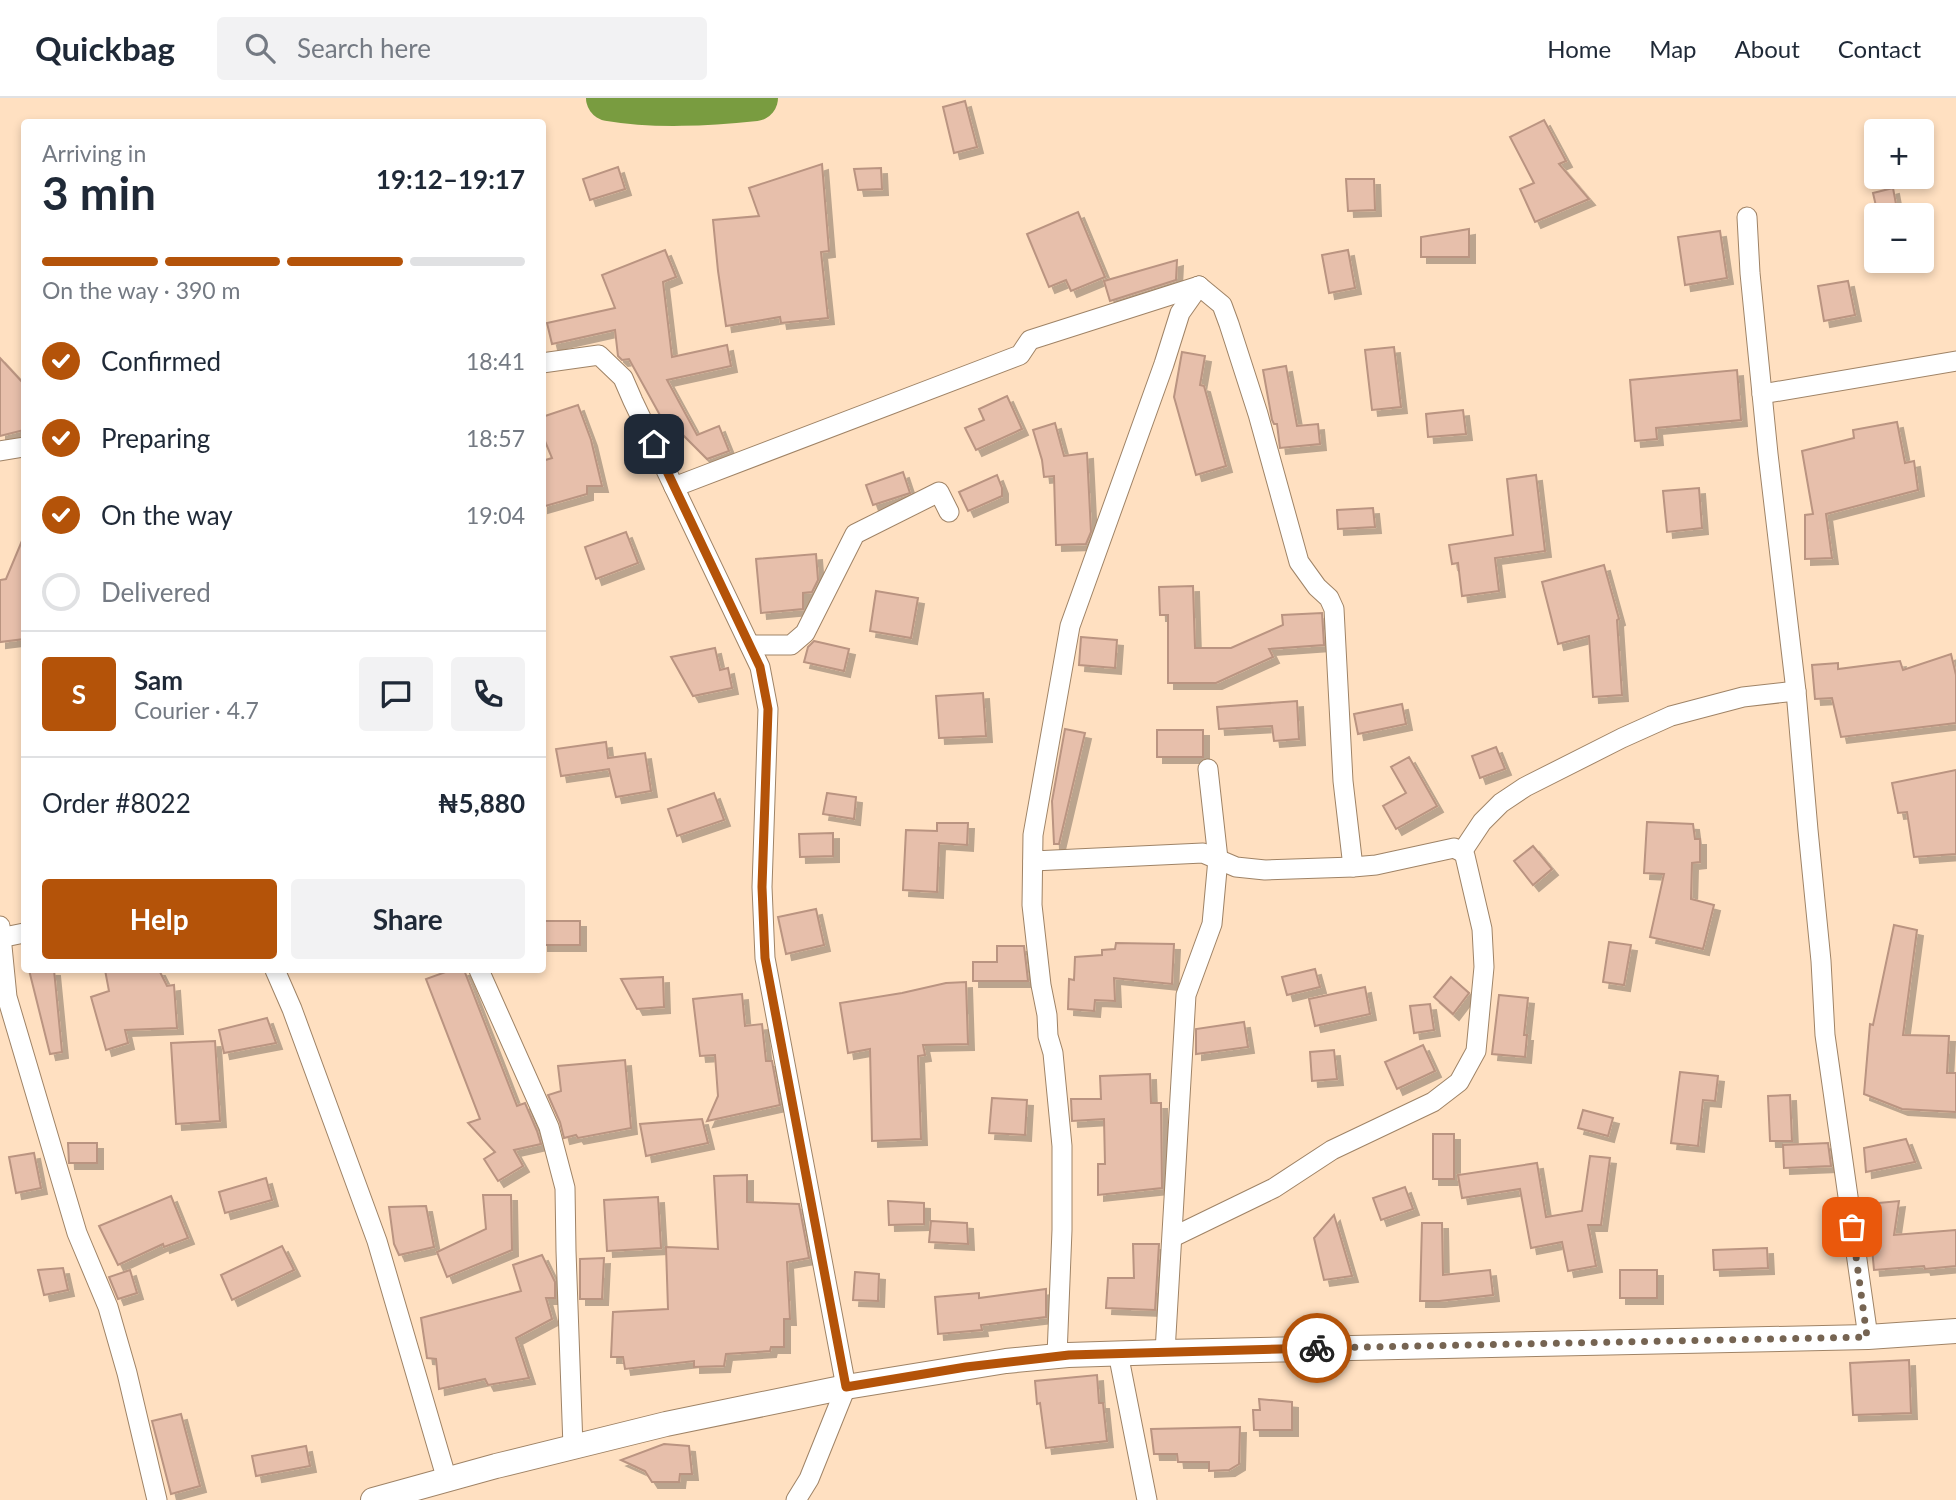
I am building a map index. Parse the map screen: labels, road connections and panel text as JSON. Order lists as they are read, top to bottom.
{
  "page": {
    "header": "Quickbag",
    "search": "Search here",
    "nav": [
      "Home",
      "Map",
      "About",
      "Contact"
    ],
    "map_buttons": ["+", "−"],
    "heading": ["3 min", "Arriving in", "19:12–19:17"],
    "panel": [
      "Sam",
      "Courier · 4.7",
      "Order #8022",
      "₦5,880"
    ],
    "bar": "On the way · 390 m",
    "list": [
      ["Confirmed", "18:41"],
      ["Preparing", "18:57"],
      ["On the way", "19:04"],
      "Delivered"
    ],
    "round": "S",
    "buttons": ["Help", "Share"]
  }
}
